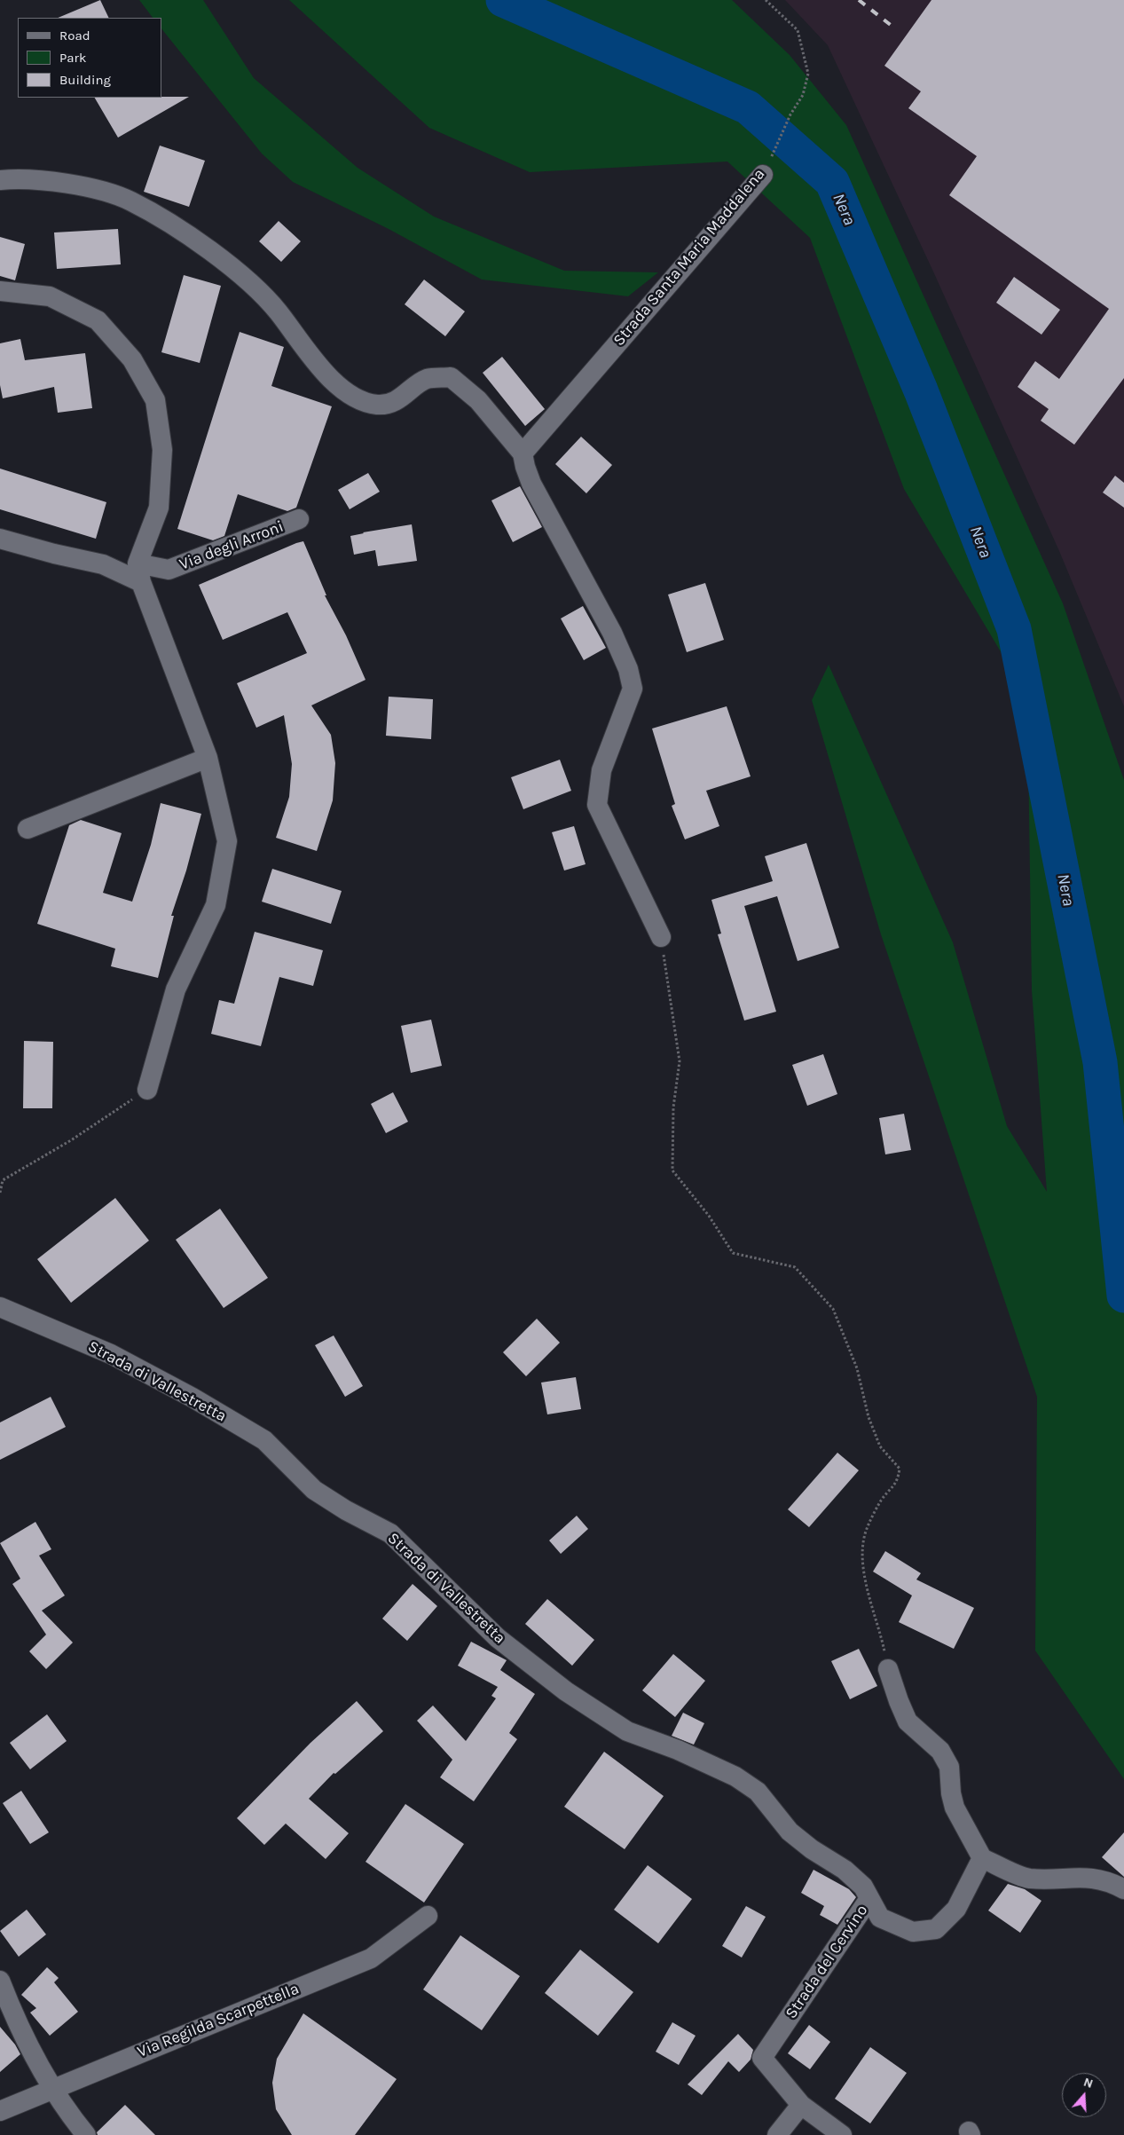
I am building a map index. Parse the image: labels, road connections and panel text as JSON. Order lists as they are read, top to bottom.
{
  "streets": {
    "street": [
      "Strada Santa Maria Maddalena",
      "Via degli Arroni",
      "Strada di Vallestretta",
      "Strada del Cervino",
      "Via Regilda Scarpettella"
    ]
  },
  "crossings": [
    ["Strada di Vallestretta", "Strada del Cervino"]
  ],
  "water": ["Nera"],
  "legend": ["Road", "Park", "Building"],
  "north": "top"
}
